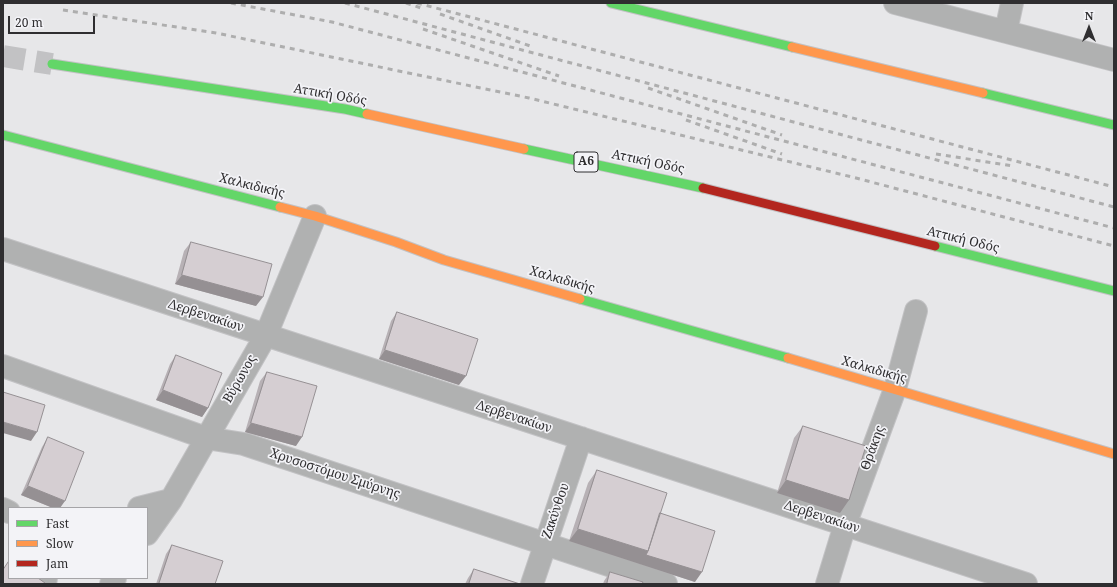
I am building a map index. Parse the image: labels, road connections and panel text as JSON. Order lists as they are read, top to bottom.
{
  "streets": {
    "main road": ["Αττική Οδός", "Α6", "Χαλκιδικής"],
    "street": [
      "Δερβενακίων",
      "Βύρωνος",
      "Θράκης",
      "Χρυσοστόμου Σμύρνης",
      "Ζακύνθου"
    ]
  },
  "crossings": [
    ["Χαλκιδικής", "Βύρωνος"],
    ["Χαλκιδικής", "Θράκης"],
    ["Δερβενακίων", "Βύρωνος"],
    ["Δερβενακίων", "Θράκης"],
    ["Δερβενακίων", "Ζακύνθου"],
    ["Βύρωνος", "Χρυσοστόμου Σμύρνης"],
    ["Χρυσοστόμου Σμύρνης", "Ζακύνθου"]
  ],
  "legend": ["Fast", "Slow", "Jam"],
  "scale_bar": "20 m",
  "north": "top"
}
